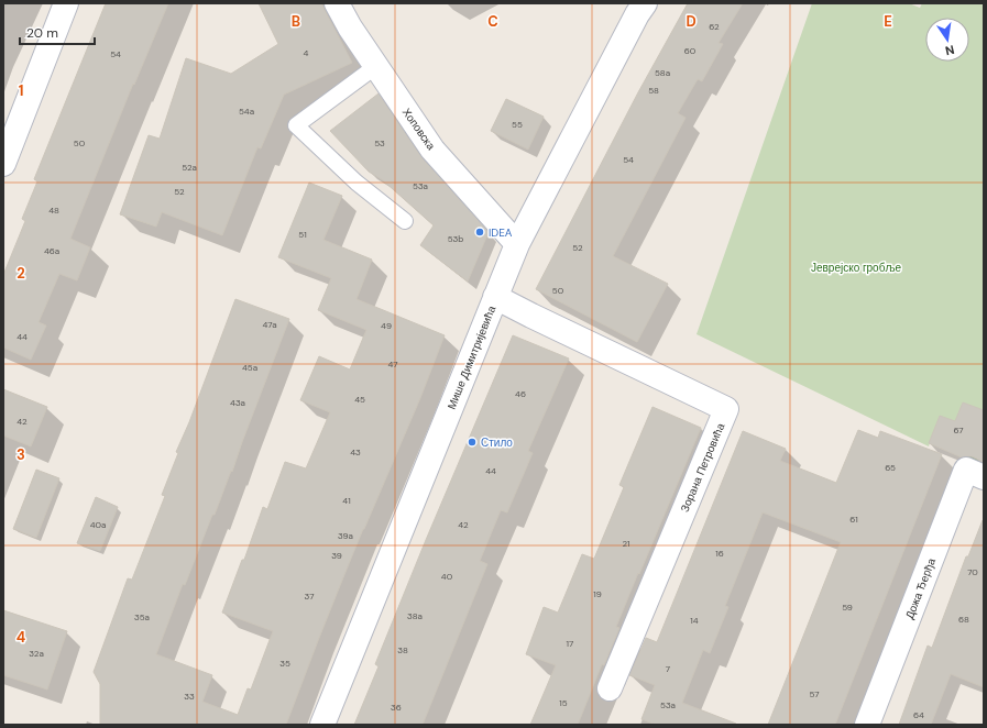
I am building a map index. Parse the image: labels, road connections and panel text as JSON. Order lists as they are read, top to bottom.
{
  "streets": {
    "street": [
      "Хоповска",
      "Мише Димитријевића",
      "Зорана Петровића",
      "Дожа Ђерђа"
    ]
  },
  "crossings": [
    ["Хоповска", "Мише Димитријевића"],
    ["Мише Димитријевића", "Зорана Петровића"]
  ],
  "parks": ["Јеврејско гробље"],
  "places": ["IDEA", "Стило"],
  "house_numbers": [
    "62",
    "60",
    "4",
    "54",
    "58a",
    "58",
    "54a",
    "55",
    "50",
    "53",
    "54",
    "52a",
    "53a",
    "52",
    "48",
    "51",
    "53b",
    "52",
    "46a",
    "50",
    "47a",
    "49",
    "44",
    "47",
    "45a",
    "46",
    "45",
    "43a",
    "42",
    "67",
    "43",
    "65",
    "44",
    "41",
    "61",
    "40a",
    "42",
    "39a",
    "21",
    "16",
    "39",
    "70",
    "40",
    "19",
    "37",
    "59",
    "38a",
    "35a",
    "68",
    "14",
    "17",
    "38",
    "32a",
    "35",
    "7",
    "57",
    "33",
    "15",
    "53a",
    "36",
    "64"
  ],
  "scale_bar": "20 m",
  "north": "bottom",
  "grid": {
    "columns": [
      "B",
      "C",
      "D",
      "E"
    ],
    "rows": [
      "1",
      "2",
      "3",
      "4"
    ]
  }
}
